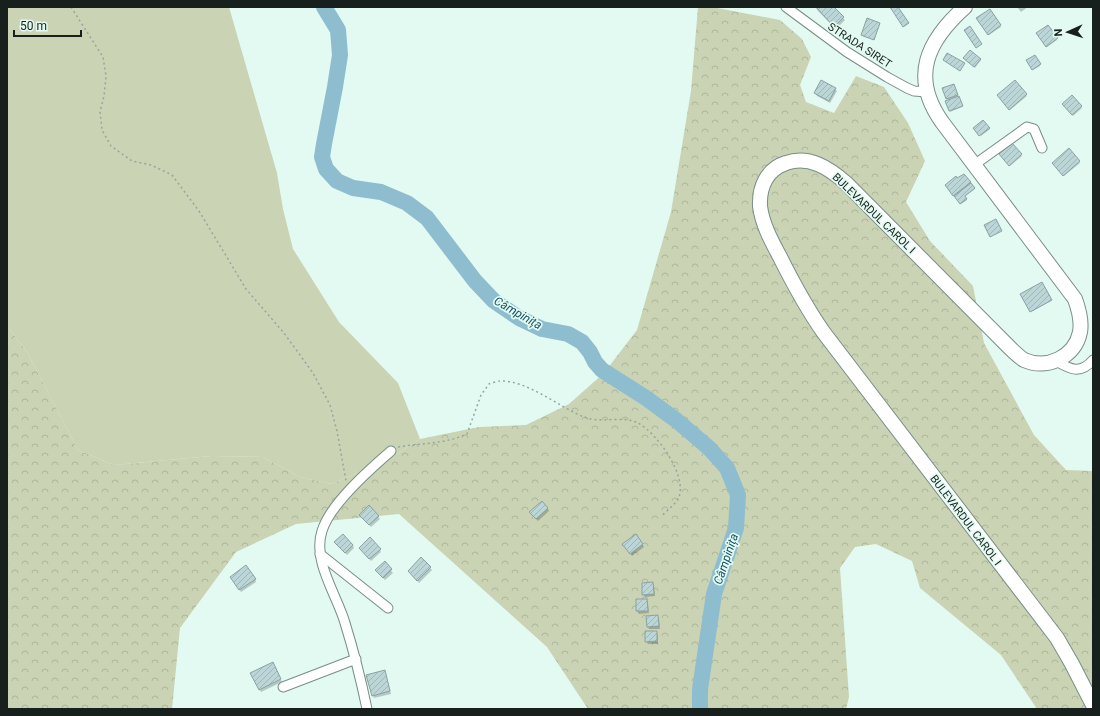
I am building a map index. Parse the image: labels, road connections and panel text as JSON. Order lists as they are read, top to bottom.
{
  "streets": {
    "main road": ["BULEVARDUL CAROL I"],
    "street": ["STRADA SIRET"]
  },
  "water": ["Câmpinița"],
  "scale_bar": "50 m",
  "north": "left"
}
